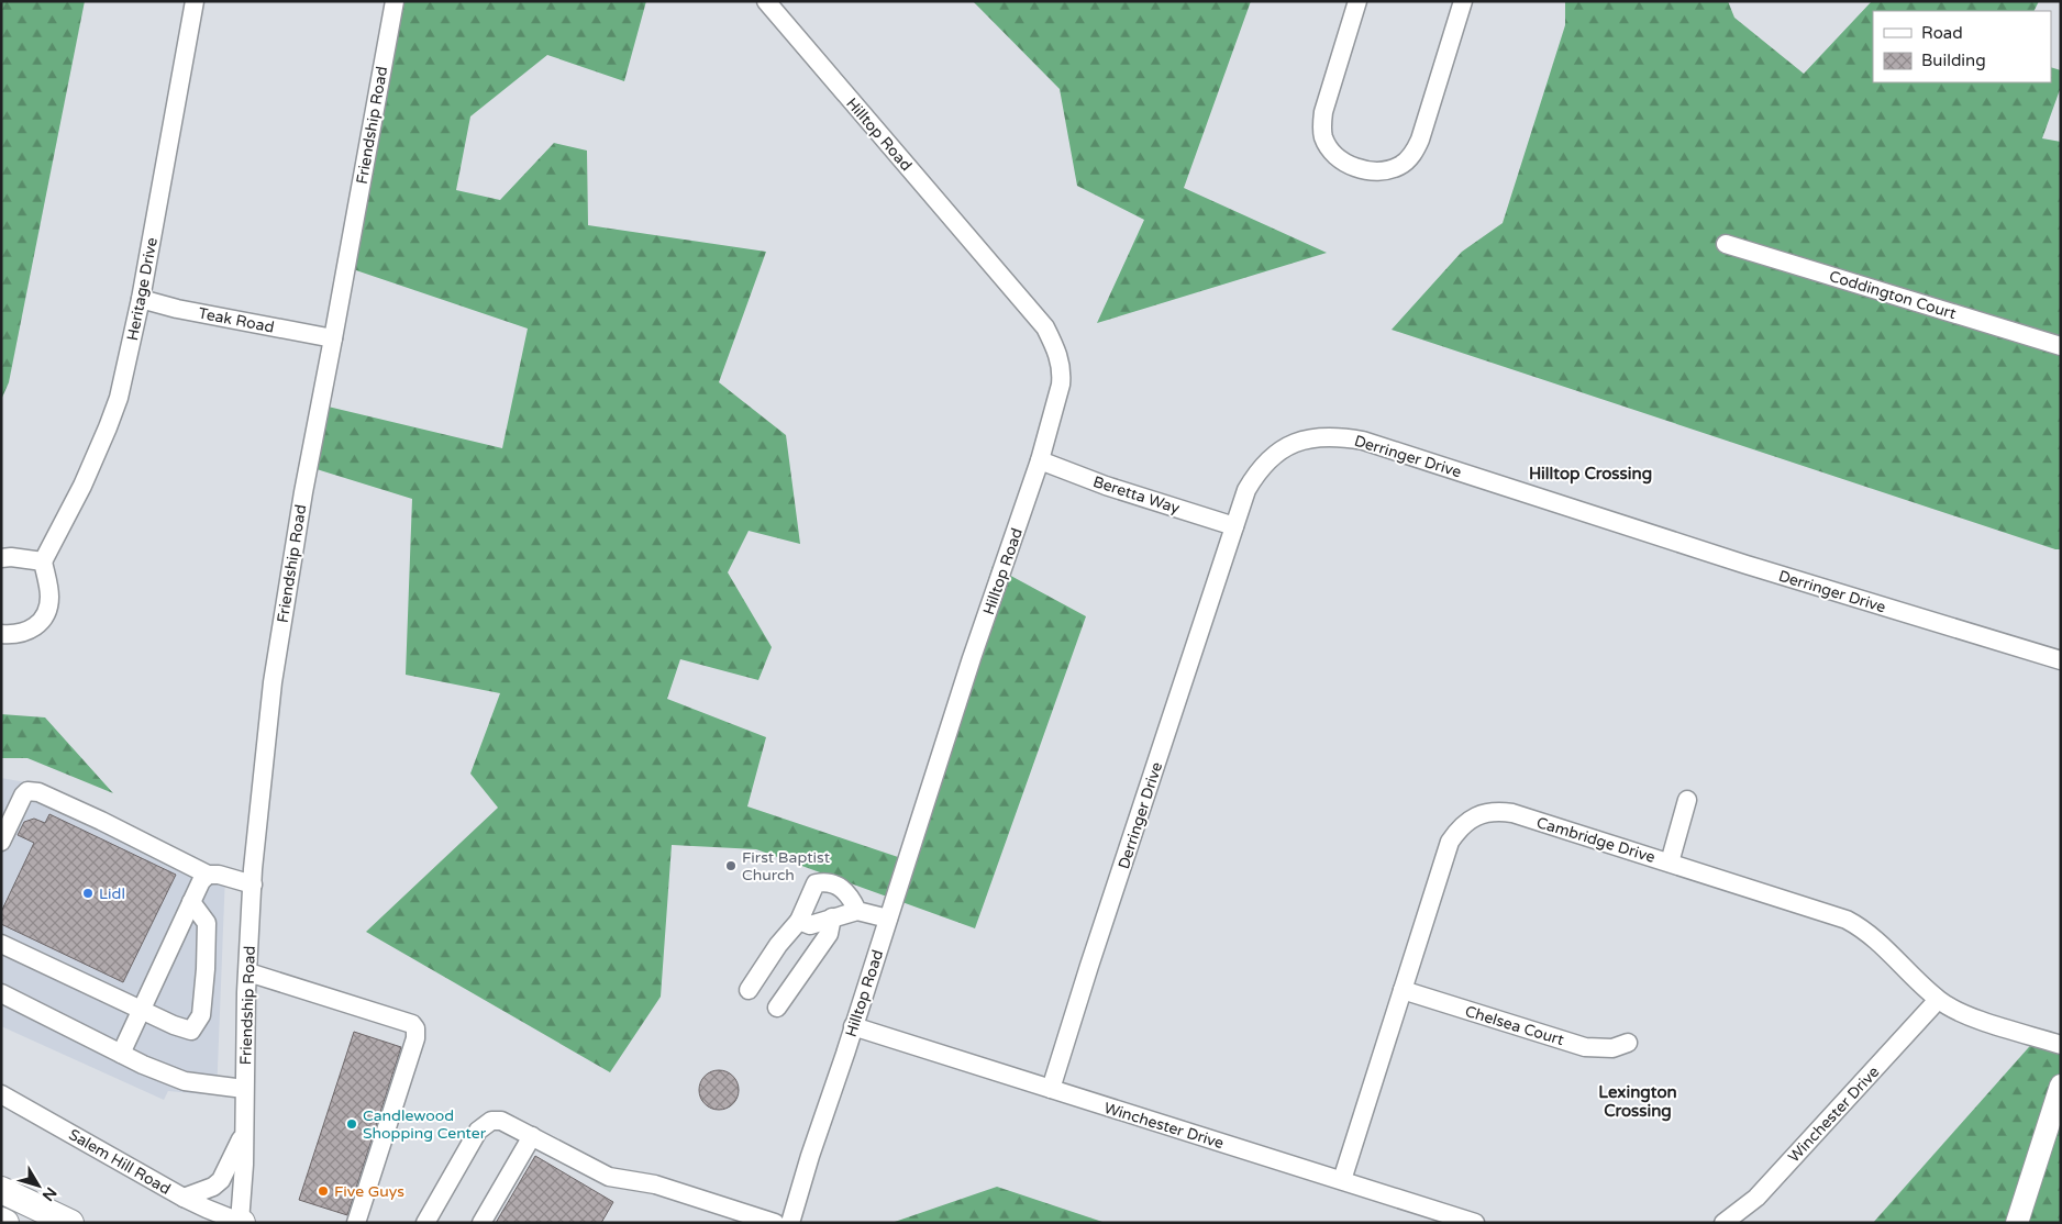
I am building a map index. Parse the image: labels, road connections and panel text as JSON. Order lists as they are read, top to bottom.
{
  "streets": {
    "street": [
      "Friendship Road",
      "Hilltop Road",
      "Heritage Drive",
      "Coddington Court",
      "Teak Road",
      "Derringer Drive",
      "Beretta Way",
      "Cambridge Drive",
      "Chelsea Court",
      "Winchester Drive",
      "Salem Hill Road"
    ]
  },
  "crossings": [
    ["Friendship Road", "Teak Road"],
    ["Friendship Road", "Salem Hill Road"],
    ["Hilltop Road", "Beretta Way"],
    ["Hilltop Road", "Winchester Drive"],
    ["Heritage Drive", "Teak Road"],
    ["Derringer Drive", "Beretta Way"],
    ["Derringer Drive", "Winchester Drive"],
    ["Cambridge Drive", "Chelsea Court"],
    ["Cambridge Drive", "Winchester Drive"]
  ],
  "districts": ["Hilltop Crossing", "Lexington Crossing"],
  "places": [
    "First Baptist Church",
    "Lidl",
    "Candlewood Shopping Center",
    "Five Guys"
  ],
  "legend": ["Road", "Building"],
  "north": "bottom right"
}
